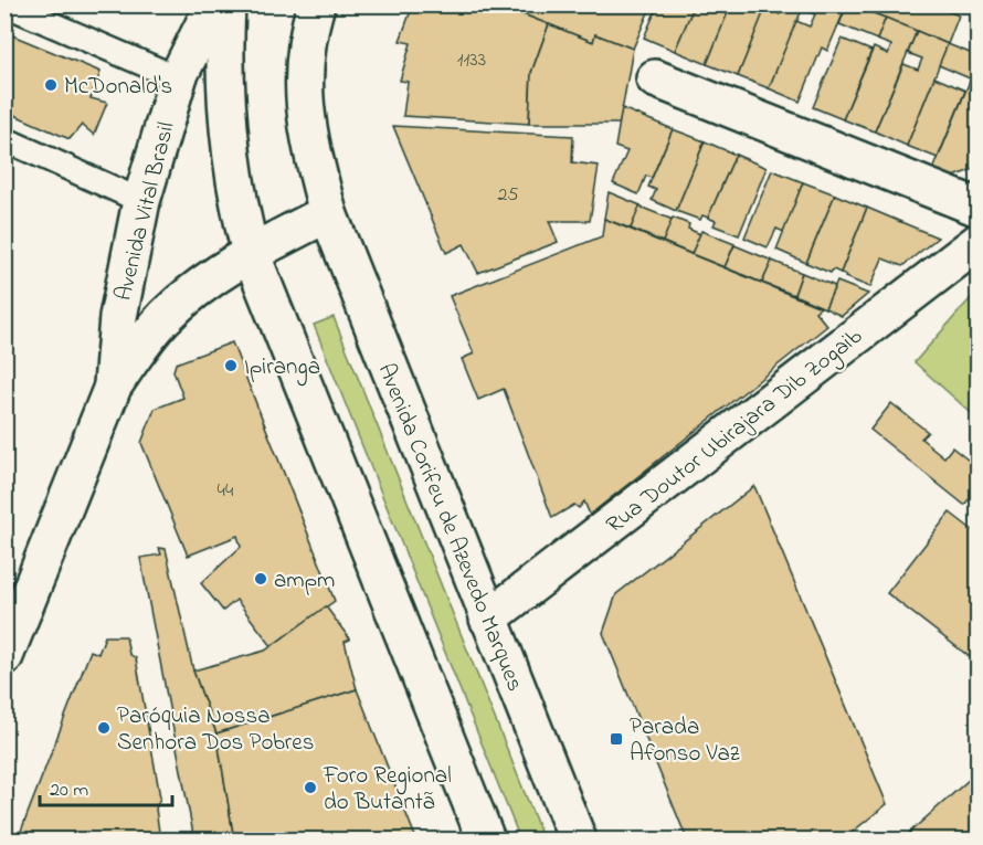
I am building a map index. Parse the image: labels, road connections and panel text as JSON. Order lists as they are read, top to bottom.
{
  "streets": {
    "street": ["Avenida Vital Brasil", "Rua Doutor Ubirajara Dib Zogaib", "Avenida Corifeu de Azevedo Marques"]
  },
  "crossings": [
    ["Avenida Vital Brasil", "Avenida Corifeu de Azevedo Marques"],
    ["Rua Doutor Ubirajara Dib Zogaib", "Avenida Corifeu de Azevedo Marques"]
  ],
  "places": {
    "other": [
      "McDonald's",
      "Ipiranga",
      "ampm",
      "Paróquia Nossa Senhora Dos Pobres",
      "Foro Regional do Butantã"
    ],
    "transit": ["Parada Afonso Vaz"]
  },
  "house_numbers": ["1133", "25", "44"],
  "scale_bar": "20 m"
}
